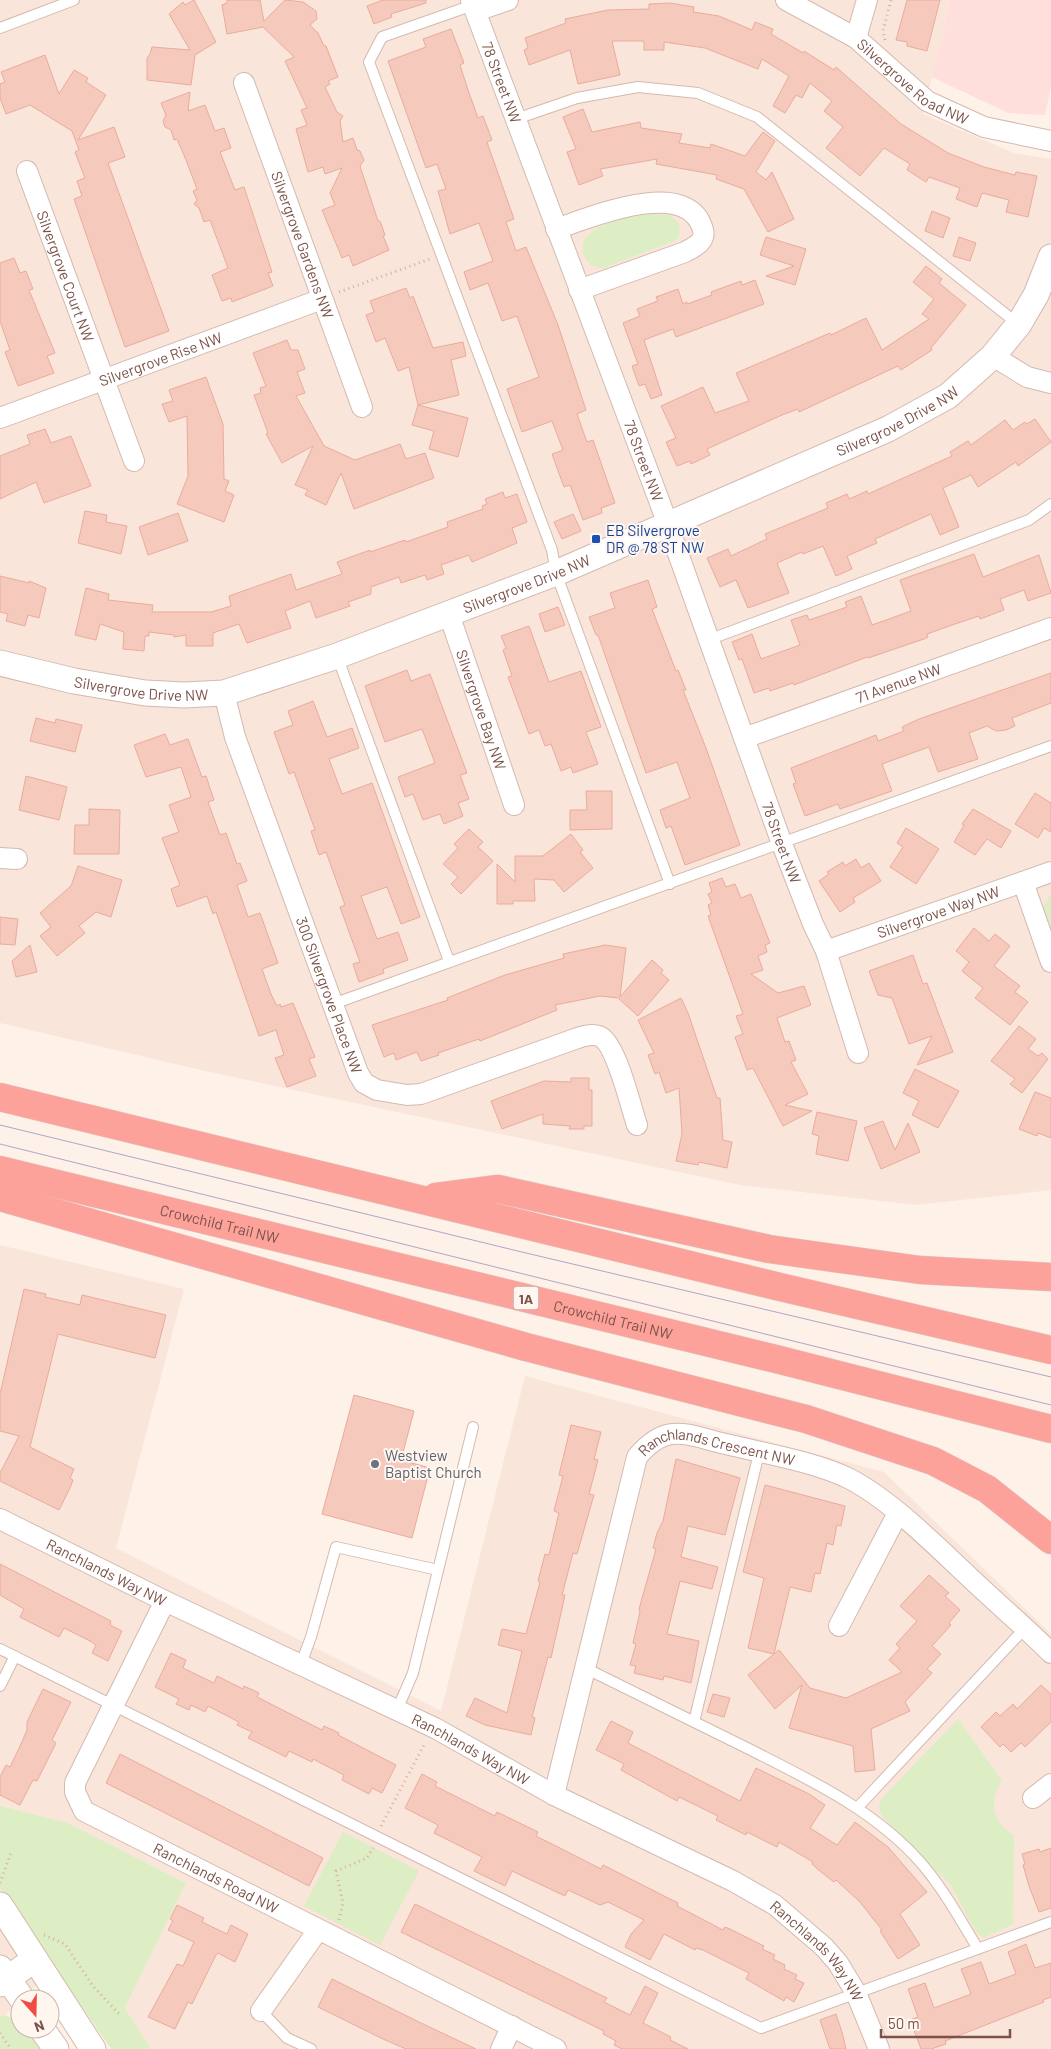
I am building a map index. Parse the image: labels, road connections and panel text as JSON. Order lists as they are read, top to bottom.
{
  "streets": {
    "highway": ["Crowchild Trail NW", "1A"],
    "street": [
      "Silvergrove Road NW",
      "78 Street NW",
      "Silvergrove Gardens NW",
      "Silvergrove Court NW",
      "Silvergrove Rise NW",
      "Silvergrove Drive NW",
      "71 Avenue NW",
      "Silvergrove Bay NW",
      "Silvergrove Way NW",
      "300 Silvergrove Place NW",
      "Ranchlands Crescent NW",
      "Ranchlands Way NW",
      "Ranchlands Road NW"
    ]
  },
  "crossings": [
    ["78 Street NW", "Silvergrove Drive NW"],
    ["78 Street NW", "71 Avenue NW"],
    ["78 Street NW", "Silvergrove Way NW"],
    ["Silvergrove Gardens NW", "Silvergrove Rise NW"],
    ["Silvergrove Court NW", "Silvergrove Rise NW"],
    ["Silvergrove Drive NW", "Silvergrove Bay NW"],
    ["Silvergrove Drive NW", "300 Silvergrove Place NW"],
    ["Ranchlands Crescent NW", "Ranchlands Way NW"],
    ["Ranchlands Way NW", "Ranchlands Road NW"]
  ],
  "places": {
    "transit": ["EB Silvergrove DR @ 78 ST NW"],
    "other": ["Westview Baptist Church"]
  },
  "scale_bar": "50 m",
  "north": "bottom"
}
